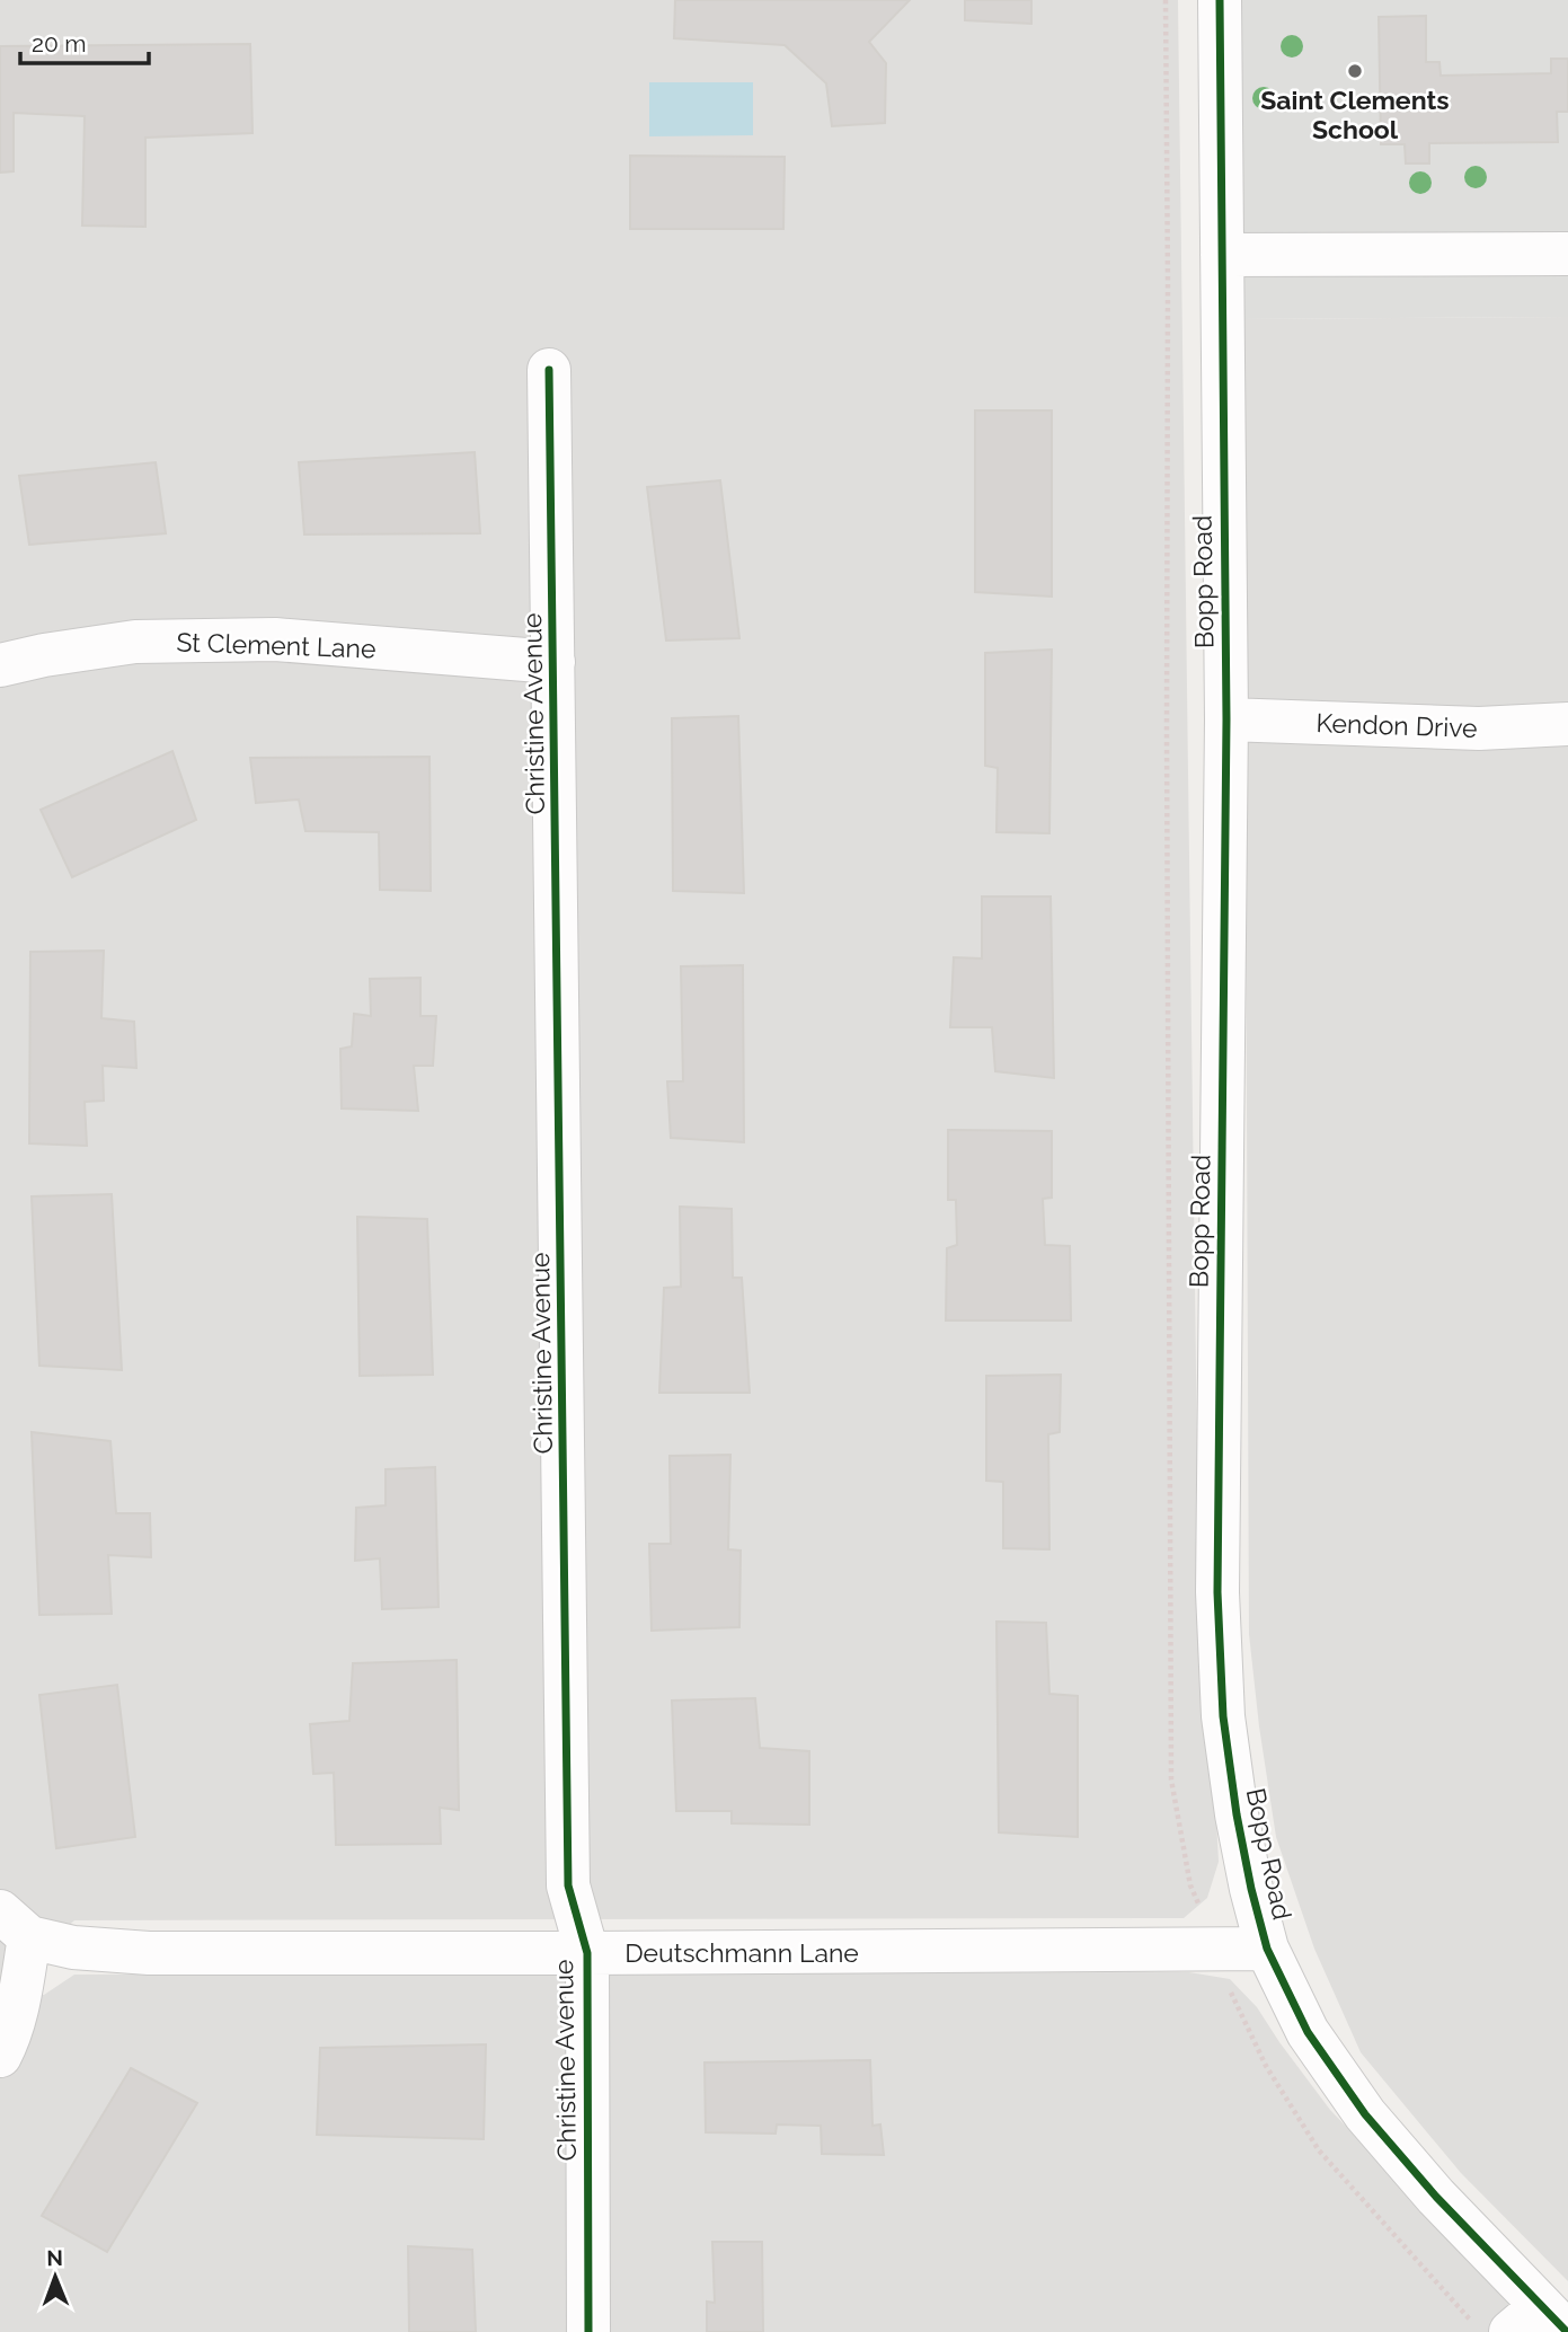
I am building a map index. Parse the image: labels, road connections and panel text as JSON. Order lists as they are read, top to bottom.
{
  "streets": {
    "street": [
      "Bopp Road",
      "St Clement Lane",
      "Christine Avenue",
      "Kendon Drive",
      "Deutschmann Lane"
    ]
  },
  "crossings": [
    ["Bopp Road", "Kendon Drive"],
    ["Bopp Road", "Deutschmann Lane"],
    ["St Clement Lane", "Christine Avenue"],
    ["Christine Avenue", "Deutschmann Lane"]
  ],
  "places": ["Saint Clements School"],
  "scale_bar": "20 m",
  "north": "top"
}
